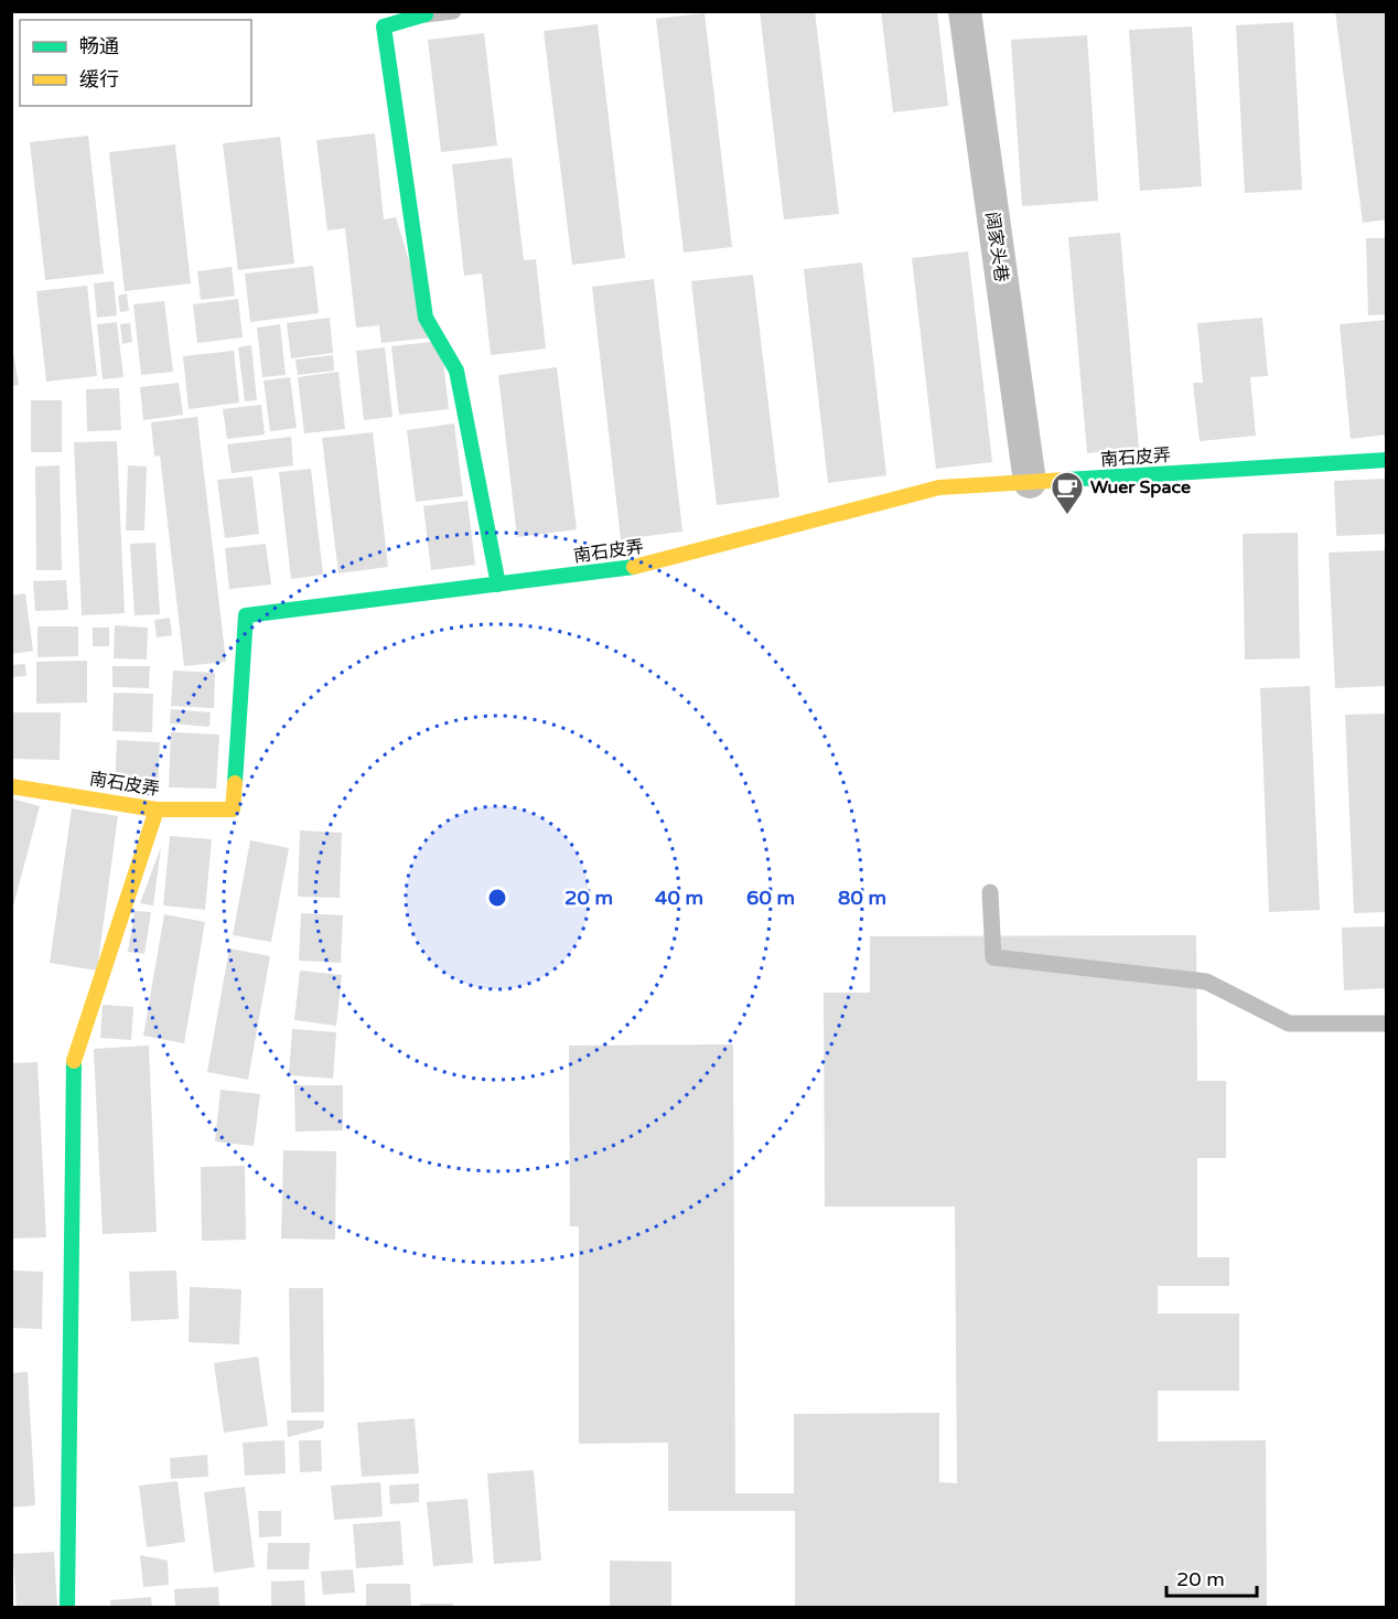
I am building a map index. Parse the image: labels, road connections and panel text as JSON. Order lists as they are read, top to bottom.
{
  "streets": {
    "street": ["阔家头巷", "南石皮弄"]
  },
  "crossings": [
    ["阔家头巷", "南石皮弄"]
  ],
  "places": {
    "cafe": ["Wuer Space"]
  },
  "legend": ["畅通", "缓行"],
  "scale_bar": "20 m",
  "rings": [
    "20 m",
    "40 m",
    "60 m",
    "80 m"
  ]
}
